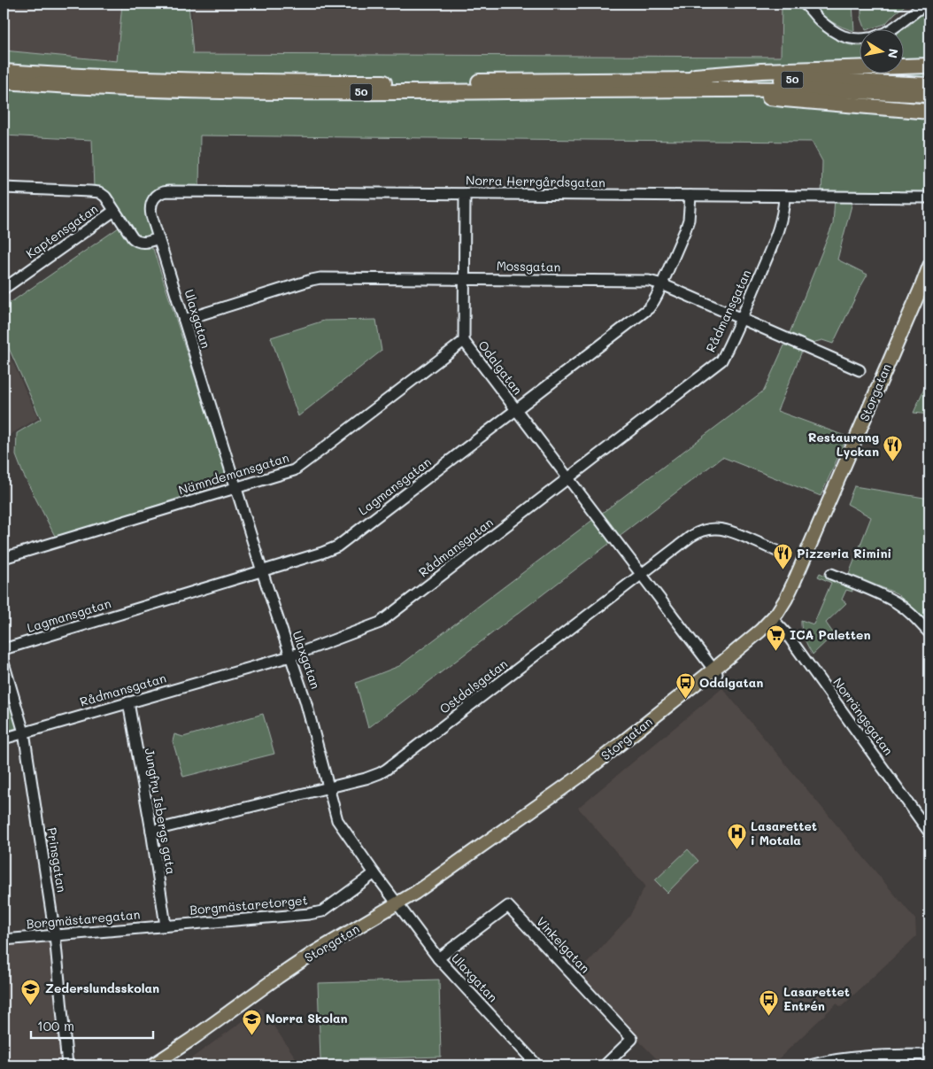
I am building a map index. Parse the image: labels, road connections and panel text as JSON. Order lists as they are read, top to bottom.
{
  "streets": {
    "highway": ["50"],
    "main road": ["Storgatan"],
    "street": [
      "Norra Herrgårdsgatan",
      "Kaptensgatan",
      "Mossgatan",
      "Rådmansgatan",
      "Ulaxgatan",
      "Odalgatan",
      "Nämndemansgatan",
      "Lagmansgatan",
      "Ostdalsgatan",
      "Norrängsgatan",
      "Jungfru Isbergs gata",
      "Prinsgatan",
      "Borgmästaretorget",
      "Borgmästaregatan",
      "Vinkelgatan"
    ]
  },
  "crossings": [
    ["Norra Herrgårdsgatan", "Rådmansgatan"],
    ["Norra Herrgårdsgatan", "Ulaxgatan"],
    ["Norra Herrgårdsgatan", "Odalgatan"],
    ["Norra Herrgårdsgatan", "Lagmansgatan"],
    ["Mossgatan", "Rådmansgatan"],
    ["Mossgatan", "Ulaxgatan"],
    ["Mossgatan", "Odalgatan"],
    ["Mossgatan", "Lagmansgatan"],
    ["Rådmansgatan", "Ulaxgatan"],
    ["Rådmansgatan", "Odalgatan"],
    ["Rådmansgatan", "Jungfru Isbergs gata"],
    ["Rådmansgatan", "Prinsgatan"],
    ["Ulaxgatan", "Storgatan"],
    ["Ulaxgatan", "Nämndemansgatan"],
    ["Ulaxgatan", "Lagmansgatan"],
    ["Ulaxgatan", "Ostdalsgatan"],
    ["Ulaxgatan", "Borgmästaretorget"],
    ["Ulaxgatan", "Vinkelgatan"],
    ["Odalgatan", "Storgatan"],
    ["Odalgatan", "Nämndemansgatan"],
    ["Odalgatan", "Lagmansgatan"],
    ["Odalgatan", "Ostdalsgatan"],
    ["Storgatan", "Norrängsgatan"],
    ["Ostdalsgatan", "Jungfru Isbergs gata"],
    ["Jungfru Isbergs gata", "Borgmästaretorget"],
    ["Jungfru Isbergs gata", "Borgmästaregatan"],
    ["Prinsgatan", "Borgmästaregatan"],
    ["Borgmästaretorget", "Borgmästaregatan"]
  ],
  "places": {
    "restaurant": ["Restaurang Lyckan", "Pizzeria Rimini"],
    "supermarket": ["ICA Paletten"],
    "bus stop": ["Odalgatan", "Lasarettet Entrén"],
    "hospital": ["Lasarettet i Motala"],
    "school or university": ["Zederslundsskolan", "Norra Skolan"]
  },
  "scale_bar": "100 m",
  "north": "right"
}
